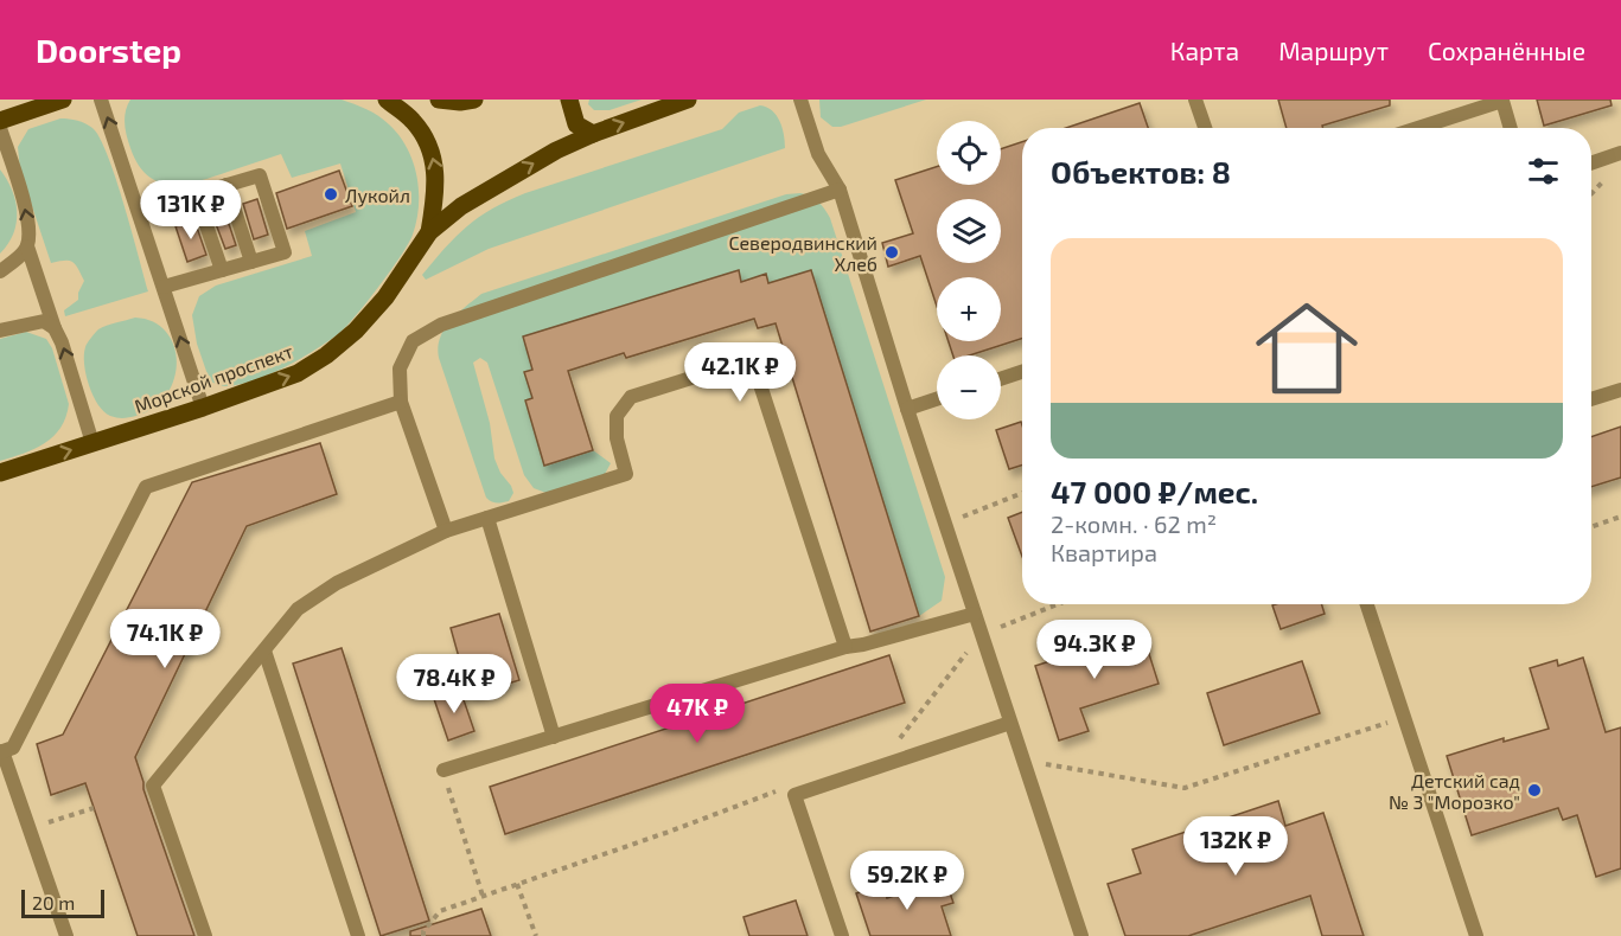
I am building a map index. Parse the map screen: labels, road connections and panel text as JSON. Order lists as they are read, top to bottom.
{
  "streets": {
    "main road": ["Морской проспект"]
  },
  "one_way": ["Морской проспект"],
  "places": ["Лукойл", "Северодвинский Хлеб", "Детский сад № 3 \"Морозко\""],
  "scale_bar": "20 m",
  "page": {
    "header": "Doorstep",
    "nav": ["Карта", "Маршрут", "Сохранённые"],
    "map_buttons": ["+", "−"],
    "heading": "Объектов: 8",
    "price": [
      "131K ₽",
      "42.1K ₽",
      "74.1K ₽",
      "94.3K ₽",
      "78.4K ₽",
      "47K ₽",
      "132K ₽",
      "59.2K ₽"
    ],
    "list": [
      {
        "name": "47 000 ₽/мес.",
        "note": "2-комн. · 62 m² · Квартира"
      }
    ],
    "scale": "20 m"
  }
}
